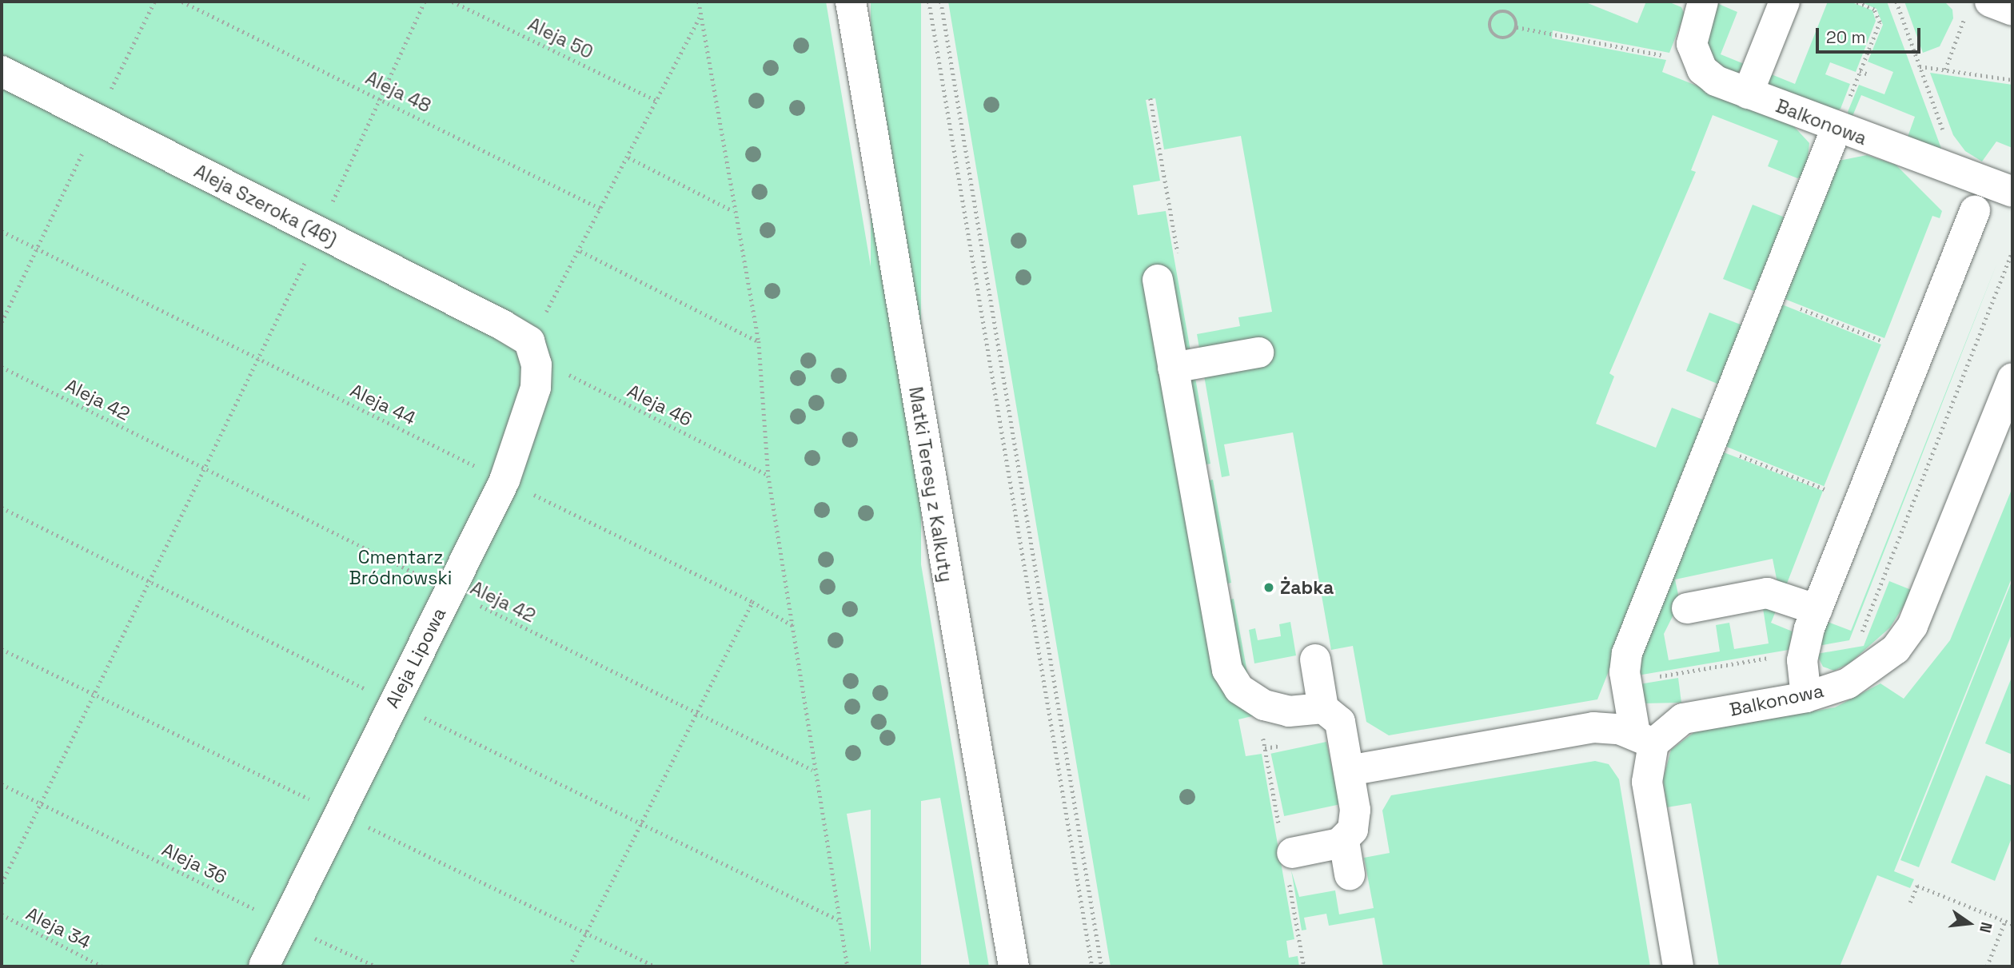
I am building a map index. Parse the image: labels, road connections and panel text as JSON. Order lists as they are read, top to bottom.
{
  "streets": {
    "street": [
      "Balkonowa",
      "Aleja Szeroka (46)",
      "Matki Teresy z Kalkuty",
      "Aleja Lipowa"
    ],
    "path": [
      "Aleja 50",
      "Aleja 48",
      "Aleja 42",
      "Aleja 44",
      "Aleja 46",
      "Aleja 36",
      "Aleja 34"
    ]
  },
  "crossings": [
    ["Aleja Szeroka (46)", "Aleja 46"],
    ["Aleja Szeroka (46)", "Aleja Lipowa"],
    ["Aleja 42", "Aleja Lipowa"],
    ["Aleja 44", "Aleja Lipowa"],
    ["Aleja 46", "Aleja Lipowa"],
    ["Aleja Lipowa", "Aleja 36"]
  ],
  "parks": ["Cmentarz Bródnowski"],
  "places": ["Żabka"],
  "scale_bar": "20 m",
  "north": "right"
}
